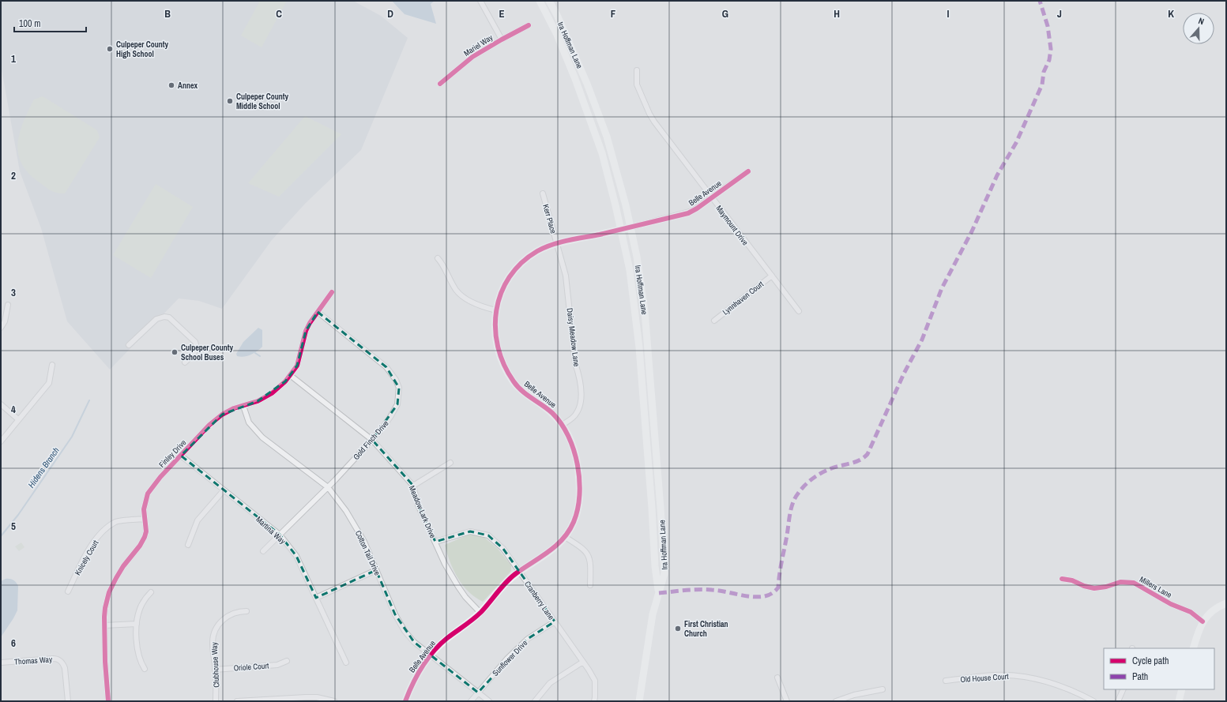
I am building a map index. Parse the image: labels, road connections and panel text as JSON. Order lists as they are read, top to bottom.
{
  "streets": {
    "main road": ["Ira Hoffman Lane", "Belle Avenue"],
    "street": [
      "Mariel Way",
      "Kerr Place",
      "Maymount Drive",
      "Lynnhaven Court",
      "Daisy Meadow Lane",
      "Gold Finch Drive",
      "Finley Drive",
      "Meadow Lark Drive",
      "Martina Way",
      "Cotton Tail Drive",
      "Knicely Court",
      "Millers Lane",
      "Cranberry Lane",
      "Sunflower Drive",
      "Thomas Way",
      "Clubhouse Way",
      "Oriole Court",
      "Old House Court"
    ]
  },
  "crossings": [
    ["Ira Hoffman Lane", "Belle Avenue"],
    ["Belle Avenue", "Kerr Place"],
    ["Belle Avenue", "Maymount Drive"],
    ["Belle Avenue", "Daisy Meadow Lane"],
    ["Belle Avenue", "Meadow Lark Drive"],
    ["Belle Avenue", "Cotton Tail Drive"],
    ["Belle Avenue", "Cranberry Lane"],
    ["Kerr Place", "Daisy Meadow Lane"],
    ["Maymount Drive", "Lynnhaven Court"],
    ["Gold Finch Drive", "Finley Drive"],
    ["Gold Finch Drive", "Meadow Lark Drive"],
    ["Gold Finch Drive", "Martina Way"],
    ["Gold Finch Drive", "Cotton Tail Drive"],
    ["Finley Drive", "Meadow Lark Drive"],
    ["Finley Drive", "Martina Way"],
    ["Finley Drive", "Cotton Tail Drive"],
    ["Finley Drive", "Knicely Court"],
    ["Meadow Lark Drive", "Cranberry Lane"],
    ["Cotton Tail Drive", "Sunflower Drive"],
    ["Cranberry Lane", "Sunflower Drive"],
    ["Clubhouse Way", "Oriole Court"]
  ],
  "water": ["Hidens Branch"],
  "places": [
    "Culpeper County High School",
    "Annex",
    "Culpeper County Middle School",
    "Culpeper County School Buses",
    "First Christian Church"
  ],
  "legend": ["Cycle path", "Path"],
  "scale_bar": "100 m",
  "north": "top",
  "grid": {
    "columns": [
      "B",
      "C",
      "D",
      "E",
      "F",
      "G",
      "H",
      "I",
      "J",
      "K"
    ],
    "rows": [
      "1",
      "2",
      "3",
      "4",
      "5",
      "6"
    ]
  }
}
